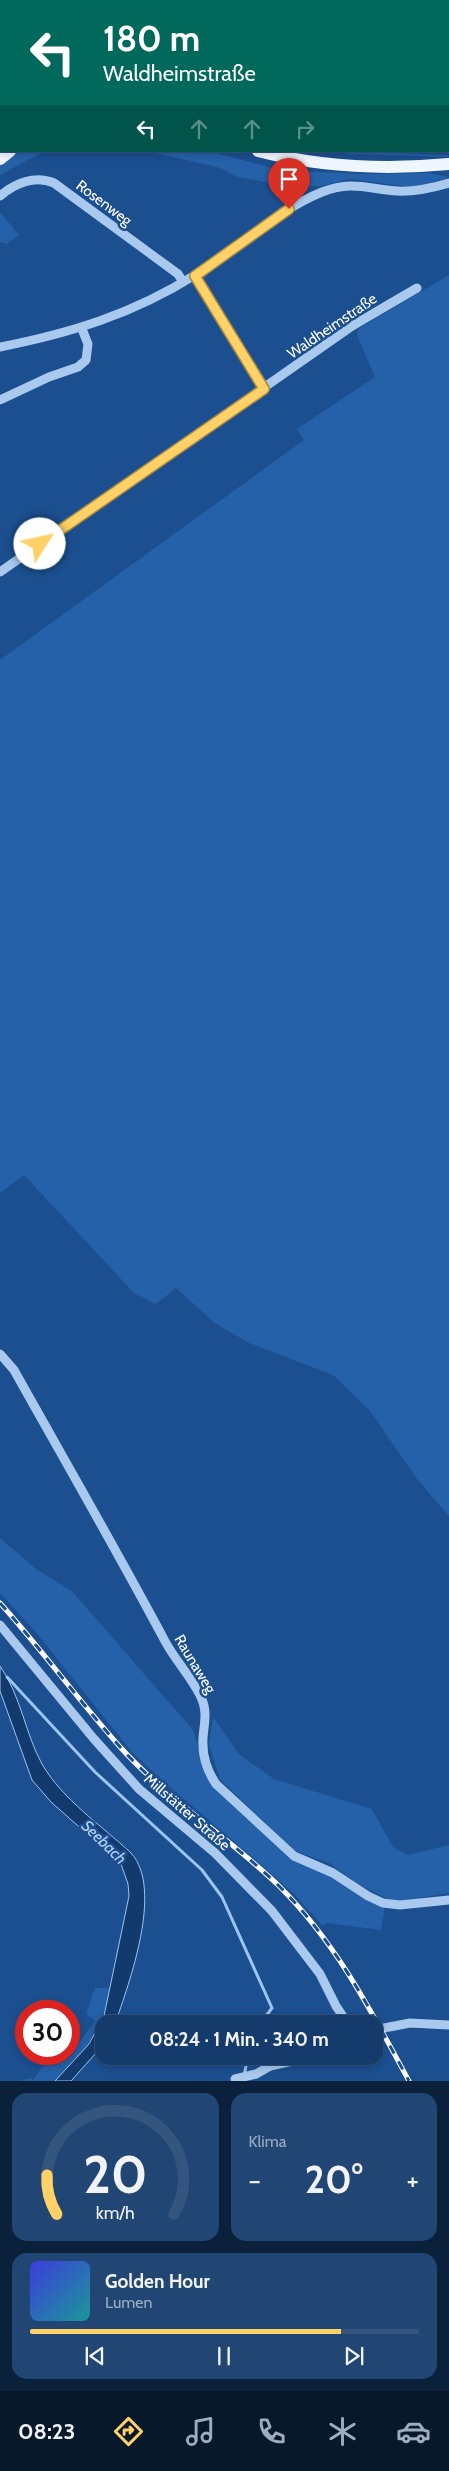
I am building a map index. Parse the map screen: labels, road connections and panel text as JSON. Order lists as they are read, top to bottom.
{
  "streets": {
    "street": [
      "Rosenweg",
      "Waldheimstraße",
      "Raunaweg",
      "Millstätter Straße"
    ]
  },
  "water": ["Seebach"],
  "page": {
    "turn": ["180 m", "Waldheimstraße"],
    "limit": "30",
    "trip": "08:24 · 1 Min. · 340 m",
    "tile": "Klima",
    "heat": ["−", "20°", "+"],
    "song": ["Golden Hour", "Lumen"],
    "tabs": "08:23",
    "gauge": ["20", "km/h"]
  }
}
